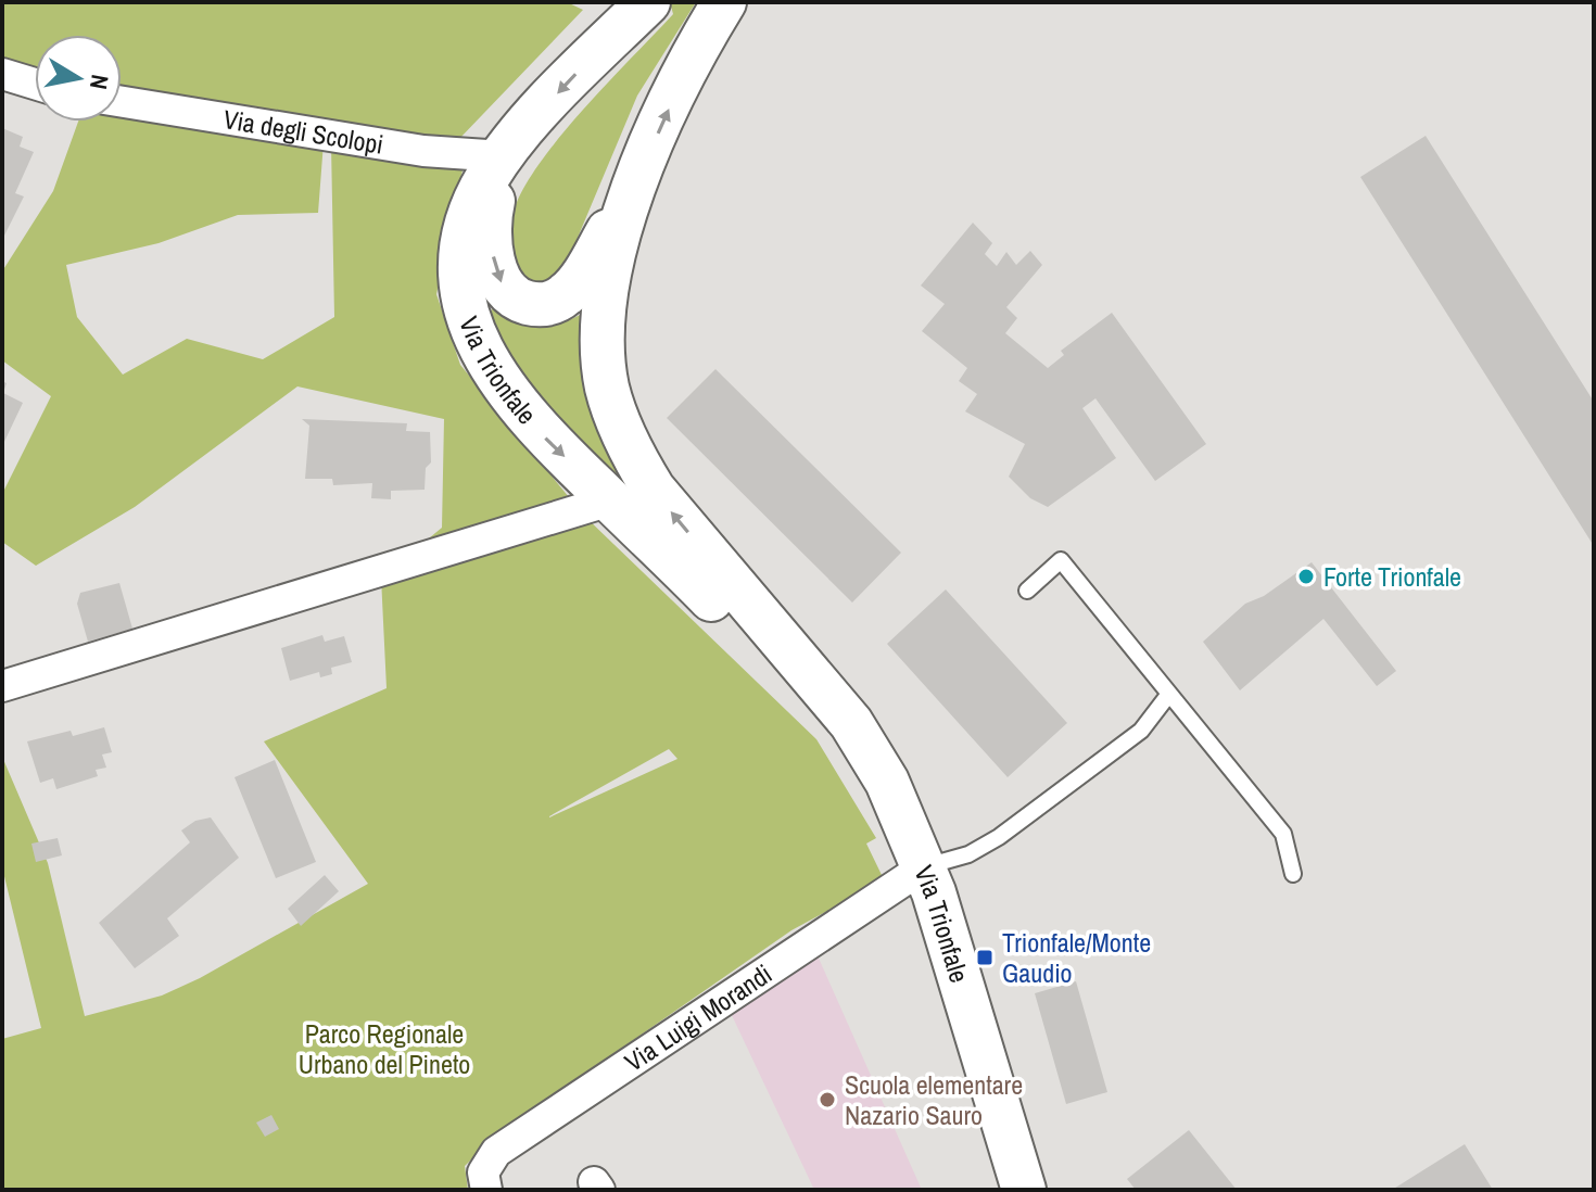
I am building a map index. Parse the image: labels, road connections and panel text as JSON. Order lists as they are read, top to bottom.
{
  "streets": {
    "main road": ["Via Trionfale"],
    "street": ["Via degli Scolopi", "Via Luigi Morandi"]
  },
  "crossings": [
    ["Via degli Scolopi", "Via Trionfale"],
    ["Via Trionfale", "Via Luigi Morandi"]
  ],
  "parks": ["Parco Regionale Urbano del Pineto"],
  "places": {
    "other": ["Forte Trionfale", "Scuola elementare Nazario Sauro"],
    "transit": ["Trionfale/Monte Gaudio"]
  },
  "north": "right"
}
